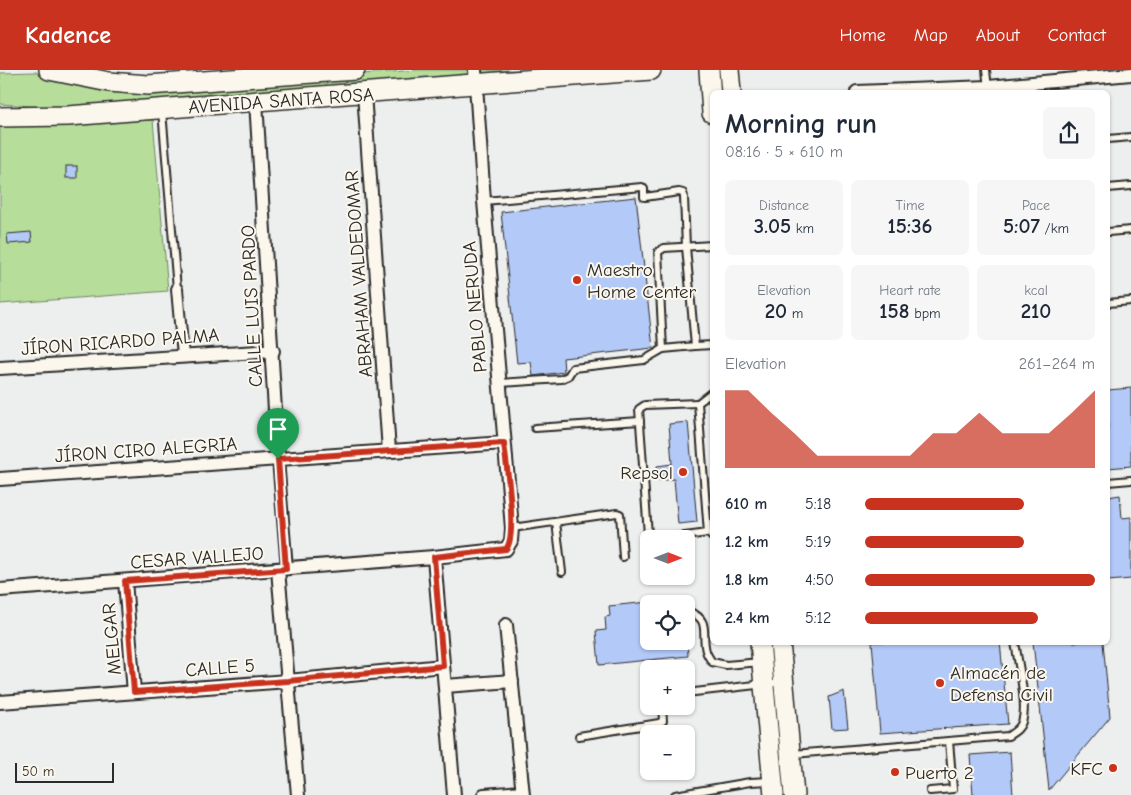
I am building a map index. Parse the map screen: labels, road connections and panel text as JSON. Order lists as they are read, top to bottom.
{
  "streets": {
    "main road": ["AVENIDA SANTA ROSA"],
    "street": [
      "ABRAHAM VALDEDOMAR",
      "CALLE LUIS PARDO",
      "PABLO NERUDA",
      "JÍRON RICARDO PALMA",
      "JÍRON CIRO ALEGRIA",
      "CESAR VALLEJO",
      "MELGAR",
      "CALLE 5"
    ]
  },
  "crossings": [
    ["AVENIDA SANTA ROSA", "ABRAHAM VALDEDOMAR"],
    ["AVENIDA SANTA ROSA", "CALLE LUIS PARDO"],
    ["AVENIDA SANTA ROSA", "PABLO NERUDA"],
    ["ABRAHAM VALDEDOMAR", "JÍRON CIRO ALEGRIA"],
    ["CALLE LUIS PARDO", "JÍRON RICARDO PALMA"],
    ["CALLE LUIS PARDO", "JÍRON CIRO ALEGRIA"],
    ["CALLE LUIS PARDO", "CESAR VALLEJO"],
    ["CALLE LUIS PARDO", "CALLE 5"],
    ["PABLO NERUDA", "JÍRON CIRO ALEGRIA"],
    ["PABLO NERUDA", "CESAR VALLEJO"],
    ["CESAR VALLEJO", "MELGAR"],
    ["MELGAR", "CALLE 5"]
  ],
  "places": [
    "Maestro Home Center",
    "Repsol",
    "Almacén de Defensa Civil",
    "KFC",
    "Puerto 2"
  ],
  "scale_bar": "50 m",
  "north": "right",
  "page": {
    "header": "Kadence",
    "nav": [
      "Home",
      "Map",
      "About",
      "Contact"
    ],
    "heading": ["Morning run", "08:16 · 5 × 610 m"],
    "stats": [
      ["Distance", "3.05 km"],
      ["Time", "15:36"],
      ["Pace", "5:07 /km"],
      ["Elevation", "20 m"],
      ["Heart rate", "158 bpm"],
      ["kcal", "210"]
    ],
    "chart": ["Elevation", "261–264 m"],
    "list": [
      {
        "name": "610 m",
        "note": "5:18"
      },
      {
        "name": "1.2 km",
        "note": "5:19"
      },
      {
        "name": "1.8 km",
        "note": "4:50"
      },
      {
        "name": "2.4 km",
        "note": "5:12"
      }
    ],
    "map_buttons": ["+", "−"],
    "scale": "50 m"
  }
}
